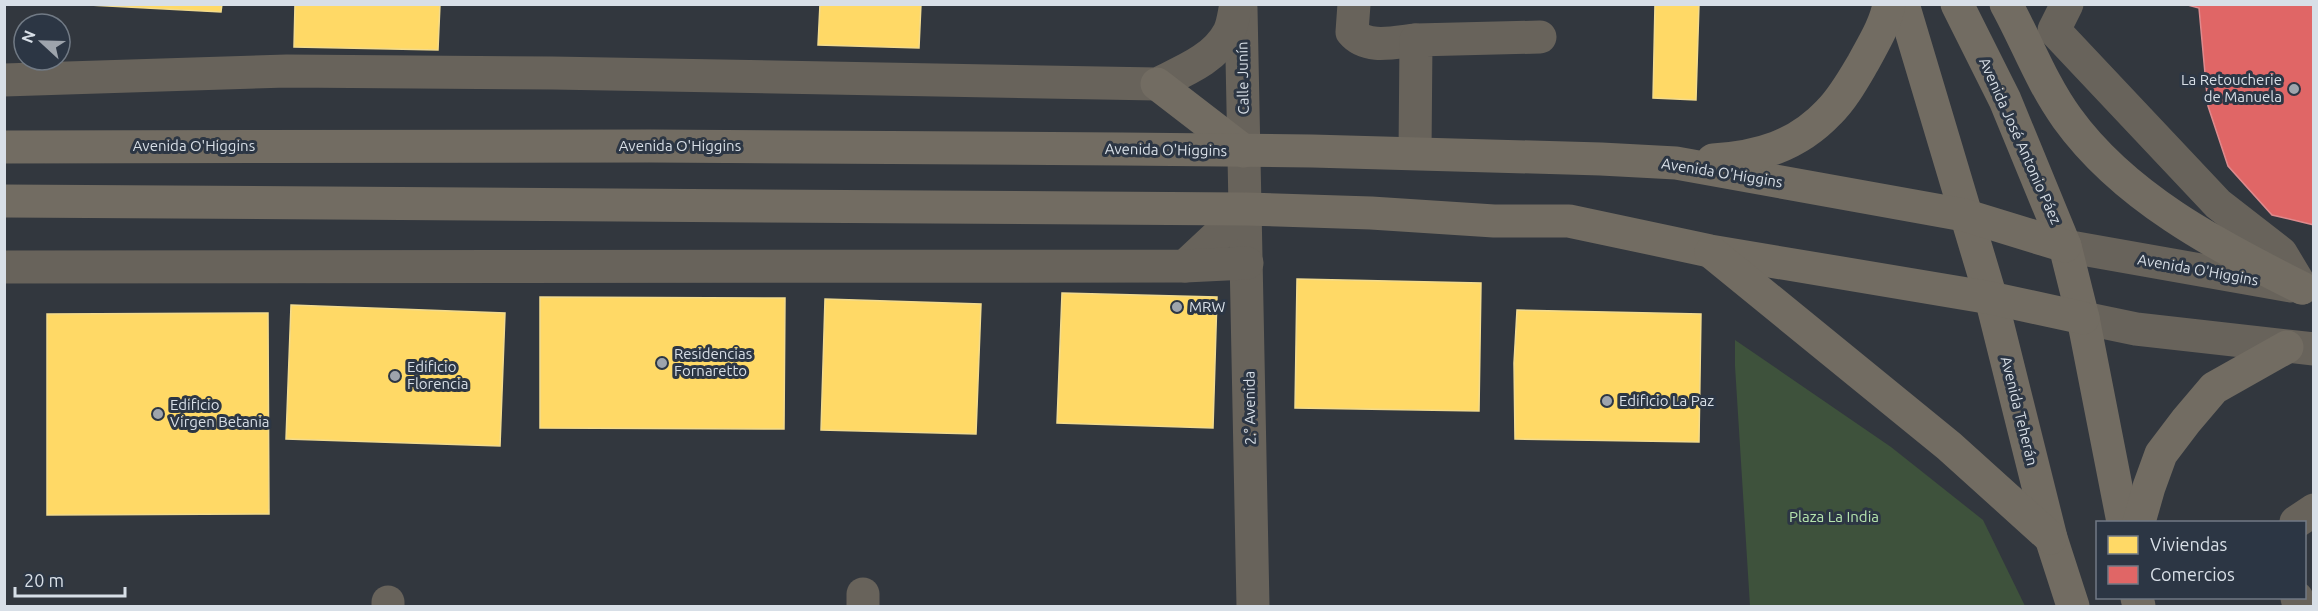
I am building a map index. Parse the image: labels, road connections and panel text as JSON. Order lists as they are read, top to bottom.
{
  "streets": {
    "main road": ["Avenida José Antonio Páez", "Avenida O'Higgins", "Avenida Teherán"],
    "street": ["Calle Junín", "2.° Avenida"]
  },
  "crossings": [
    ["Calle Junín", "Avenida O'Higgins"],
    ["Calle Junín", "2.° Avenida"],
    ["Avenida José Antonio Páez", "Avenida O'Higgins"],
    ["Avenida O'Higgins", "Avenida Teherán"]
  ],
  "parks": ["Plaza La India"],
  "places": [
    "La Retoucherie de Manuela",
    "MRW",
    "Residencias Fornaretto",
    "Edificio Florencia",
    "Edificio La Paz",
    "Edificio Virgen Betania"
  ],
  "legend": ["Viviendas", "Comercios"],
  "scale_bar": "20 m",
  "north": "left"
}
